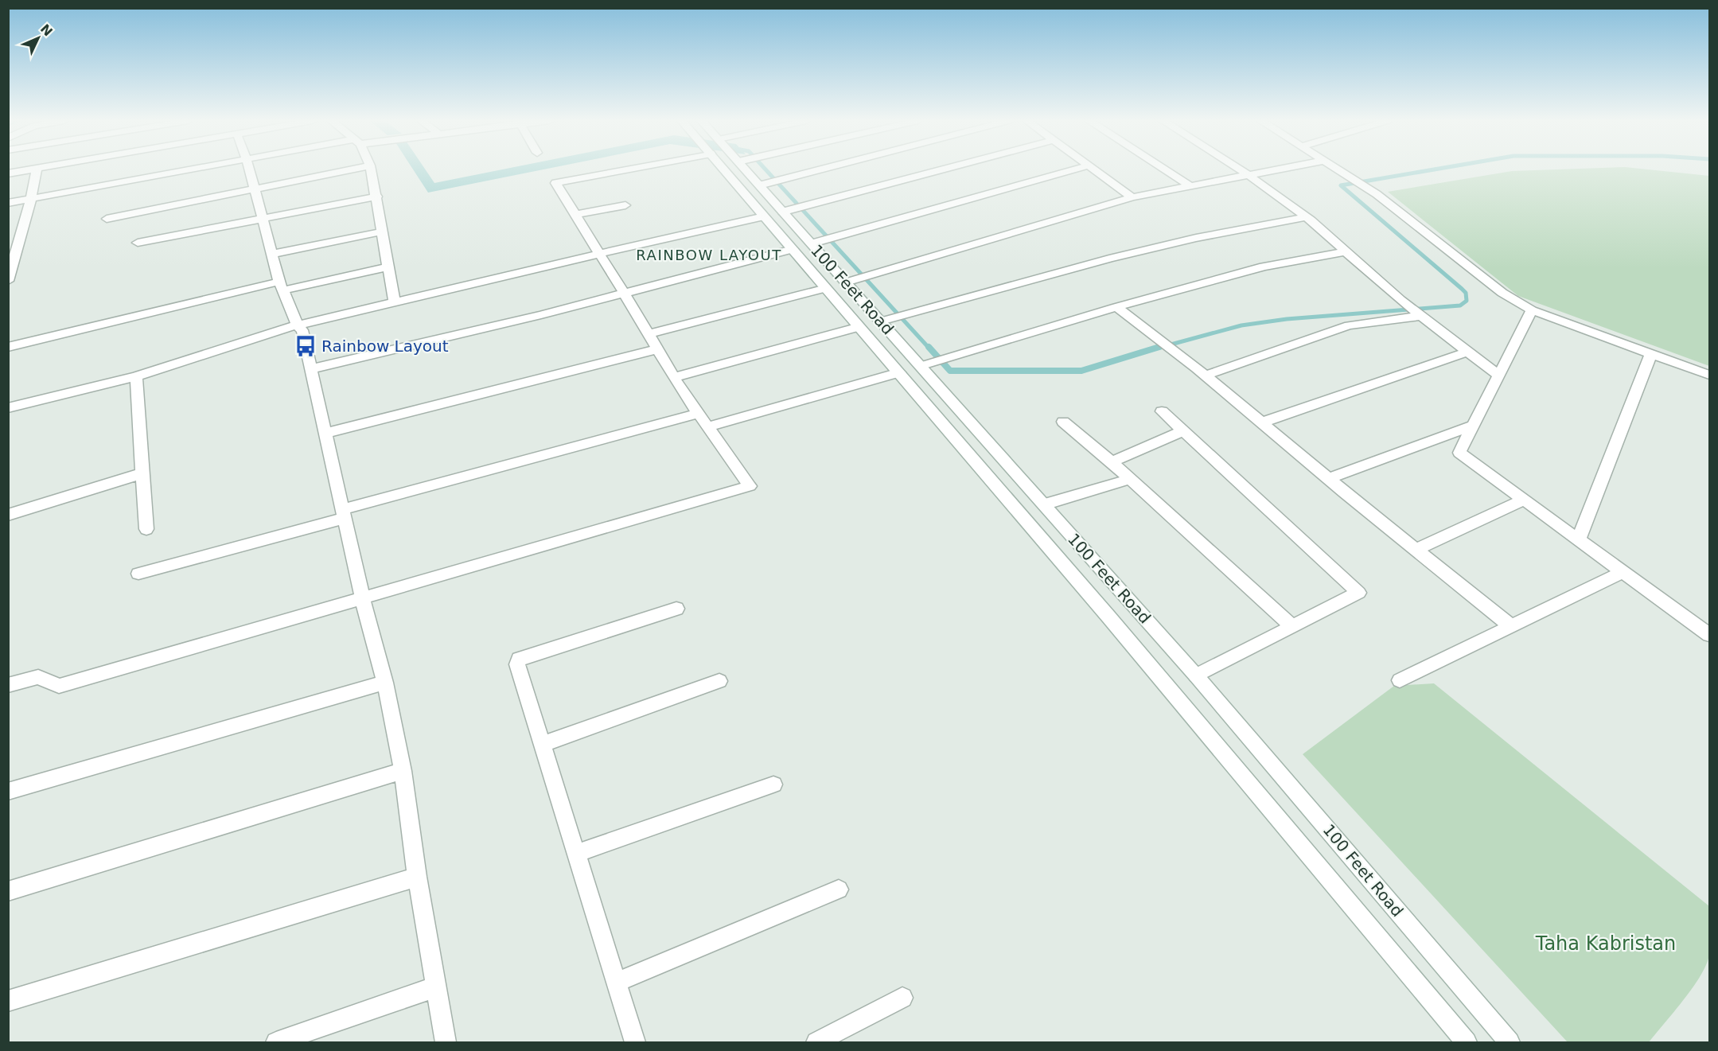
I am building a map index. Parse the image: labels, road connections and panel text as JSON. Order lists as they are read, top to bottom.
{
  "streets": {
    "street": ["100 Feet Road"]
  },
  "districts": ["RAINBOW LAYOUT"],
  "parks": ["Taha Kabristan"],
  "places": {
    "bus stop": ["Rainbow Layout"]
  },
  "north": "top right"
}
